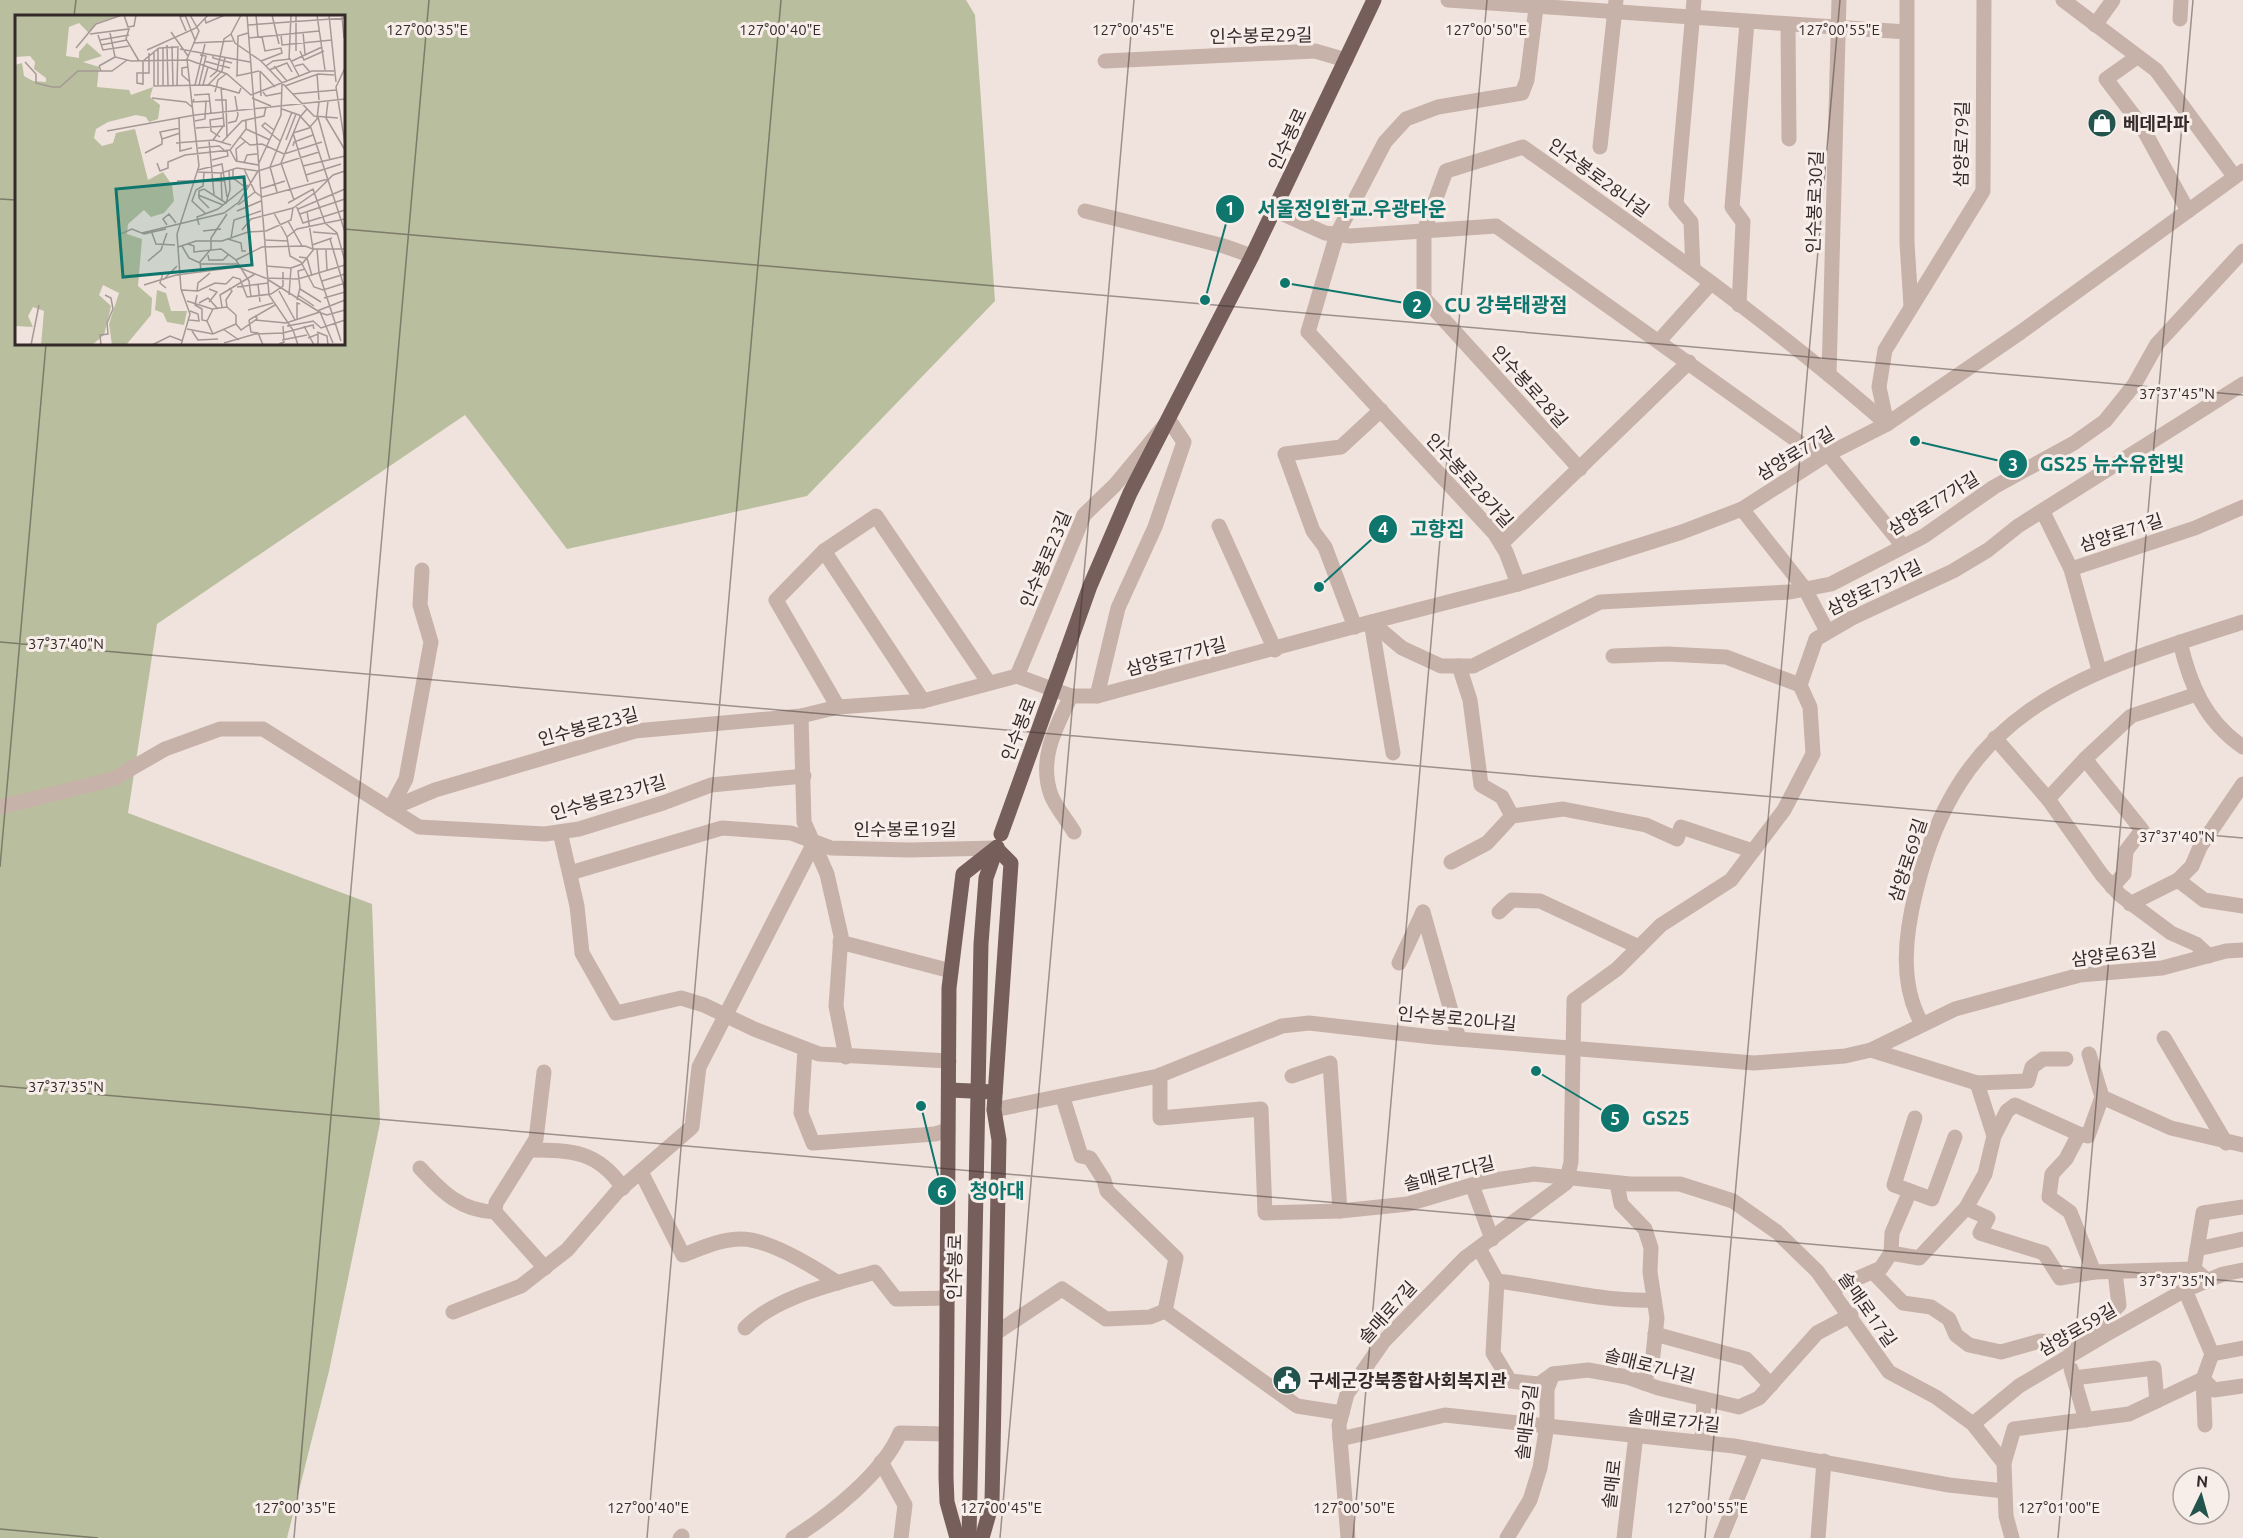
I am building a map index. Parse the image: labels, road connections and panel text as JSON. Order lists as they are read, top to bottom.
{
  "streets": {
    "main road": ["인수봉로"],
    "street": [
      "인수봉로29길",
      "삼양로79길",
      "인수봉로28나길",
      "인수봉로30길",
      "인수봉로28길",
      "삼양로77길",
      "인수봉로28가길",
      "삼양로77가길",
      "삼양로71길",
      "인수봉로23길",
      "삼양로73가길",
      "인수봉로23가길",
      "인수봉로19길",
      "삼양로69길",
      "삼양로63길",
      "인수봉로20나길",
      "솔매로7다길",
      "솔매로17길",
      "솔매로7길",
      "삼양로59길",
      "솔매로7나길",
      "솔매로7가길",
      "솔매로9길",
      "솔매로"
    ]
  },
  "crossings": [
    ["인수봉로29길", "인수봉로"],
    ["인수봉로", "인수봉로23길"],
    ["인수봉로", "인수봉로19길"],
    ["삼양로79길", "인수봉로28나길"],
    ["삼양로79길", "삼양로77길"],
    ["인수봉로28나길", "인수봉로30길"],
    ["인수봉로28나길", "인수봉로28길"],
    ["인수봉로28나길", "삼양로77길"],
    ["삼양로77길", "인수봉로28가길"],
    ["삼양로77길", "삼양로77가길"],
    ["삼양로71길", "삼양로73가길"],
    ["인수봉로23길", "인수봉로23가길"],
    ["삼양로69길", "삼양로63길"],
    ["삼양로69길", "인수봉로20나길"],
    ["삼양로63길", "인수봉로20나길"],
    ["인수봉로20나길", "솔매로7다길"],
    ["솔매로7다길", "솔매로17길"],
    ["솔매로7다길", "솔매로7길"],
    ["솔매로17길", "솔매로7길"],
    ["솔매로17길", "삼양로59길"],
    ["솔매로17길", "솔매로7나길"],
    ["솔매로7길", "솔매로7가길"],
    ["솔매로7나길", "솔매로9길"],
    ["솔매로7가길", "솔매로9길"],
    ["솔매로7가길", "솔매로"]
  ],
  "places": {
    "shop": ["베데라파"],
    "other": [
      "CU 강북태광점",
      "서울정인학교.우광타운",
      "GS25 뉴수유한빛",
      "고향집",
      "GS25",
      "청아대"
    ],
    "public building": ["구세군강북종합사회복지관"]
  },
  "north": "top",
  "coordinates": [
    "127°00'35\"E",
    "127°00'40\"E",
    "127°00'45\"E",
    "127°00'50\"E",
    "127°00'55\"E",
    "37°37'45\"N",
    "37°37'40\"N",
    "37°37'35\"N",
    "127°01'00\"E"
  ]
}
